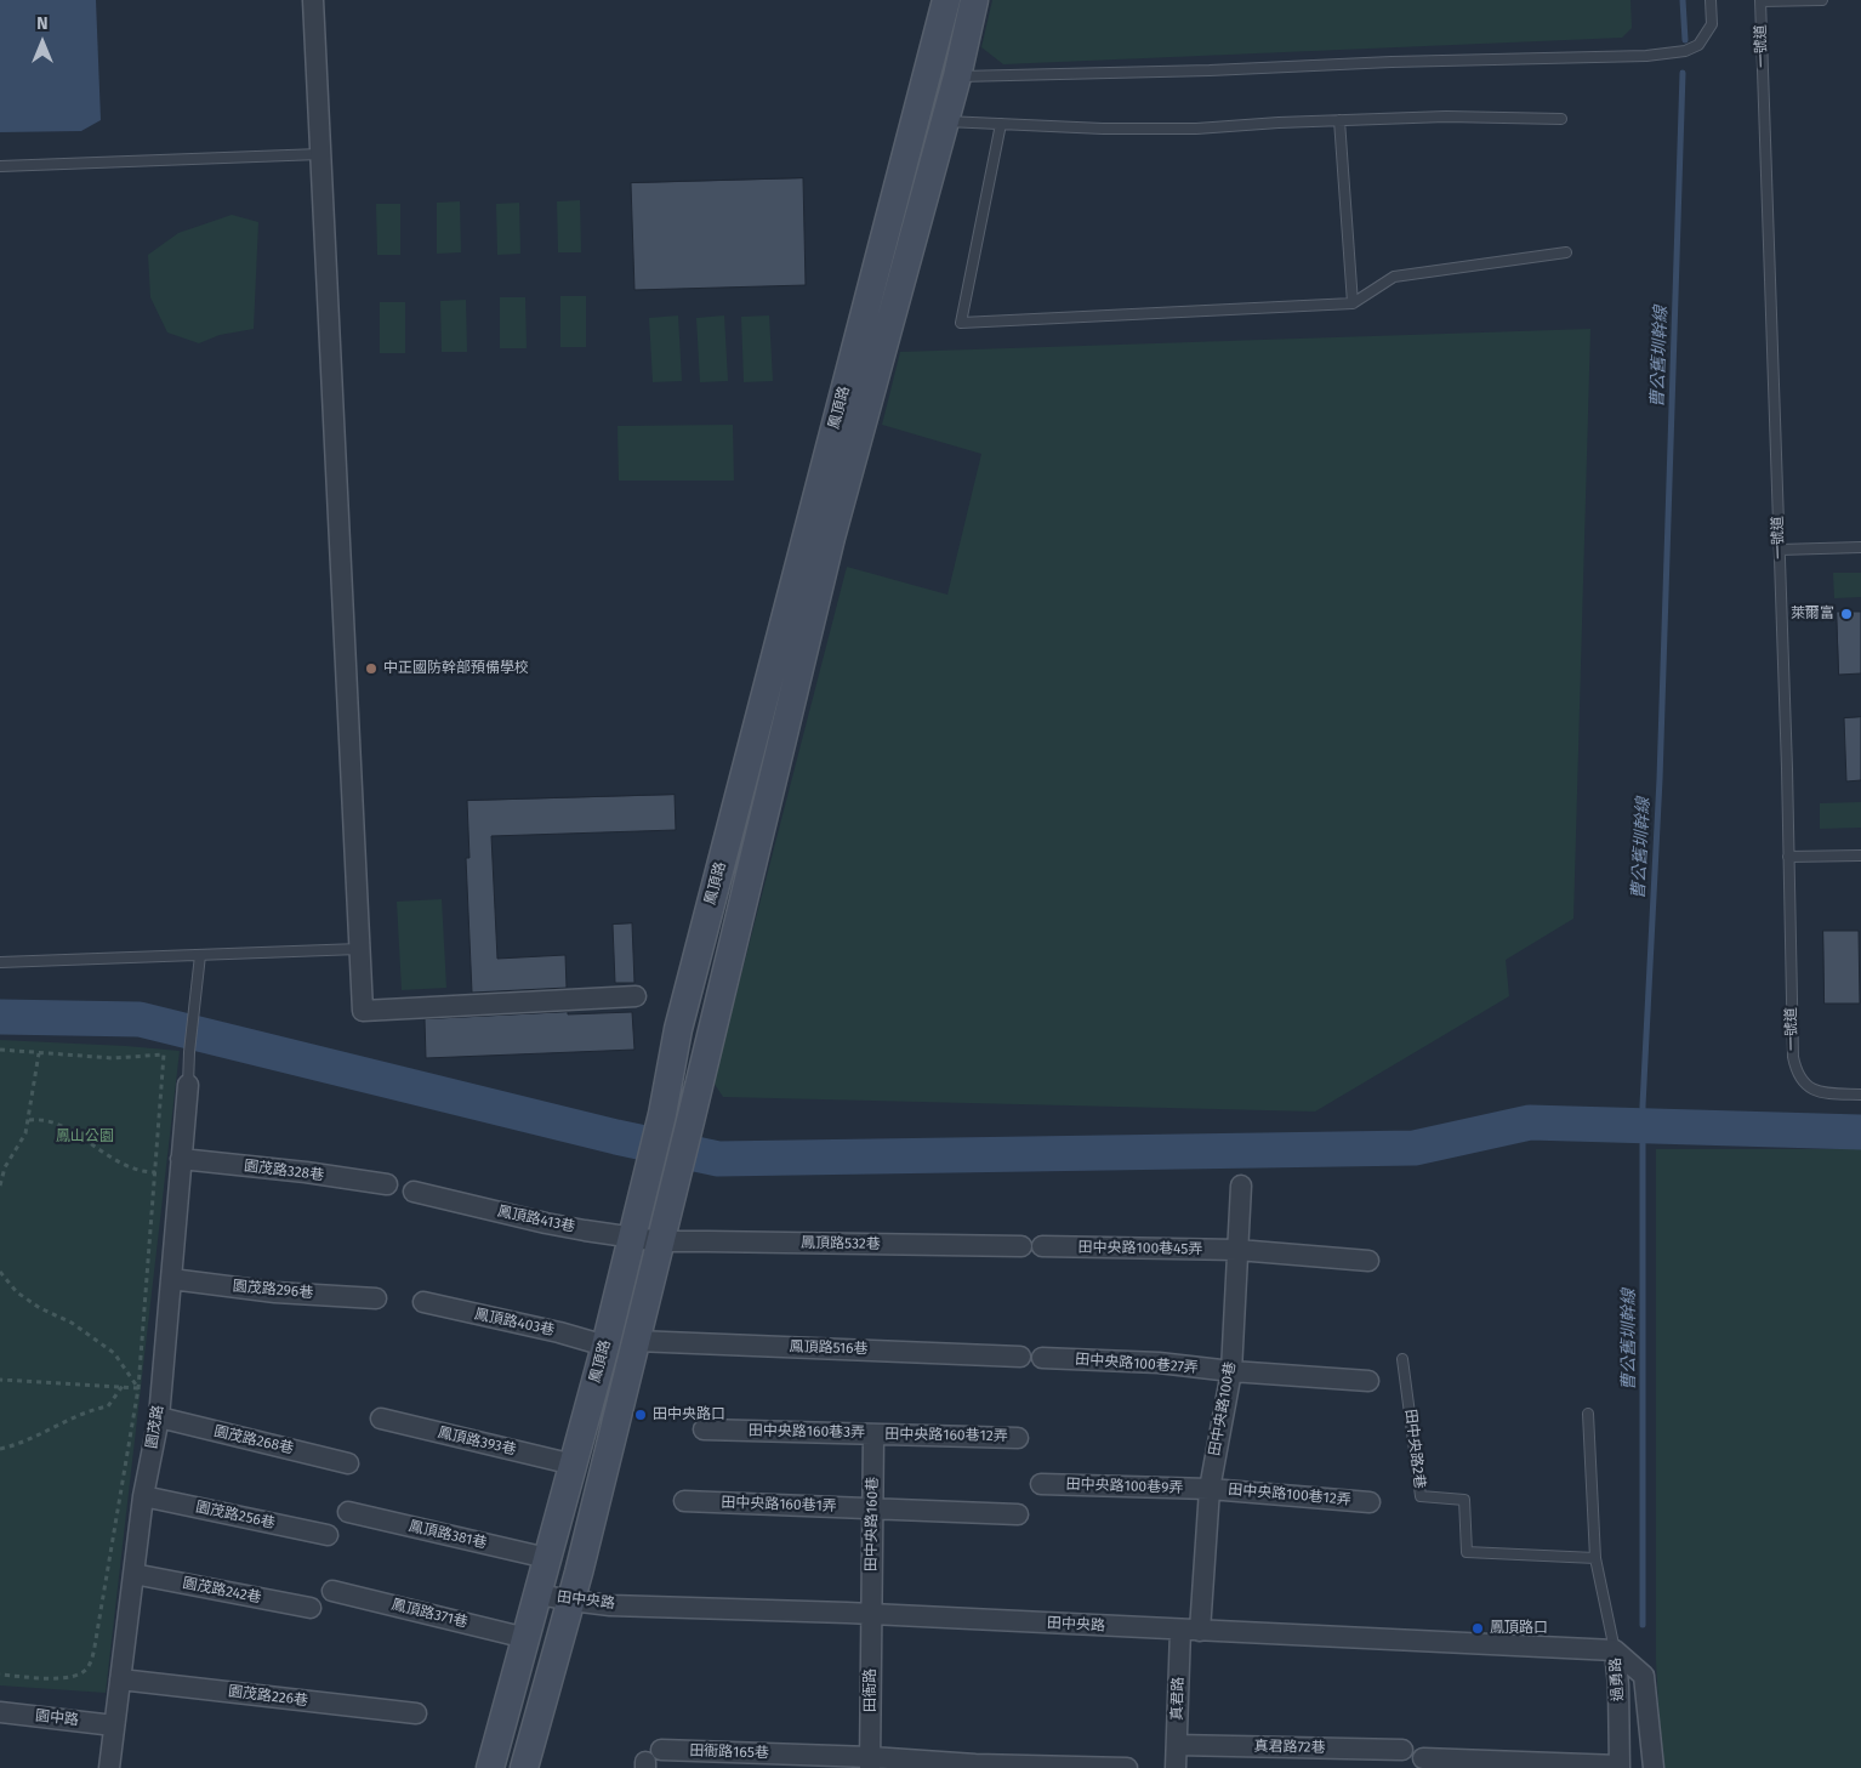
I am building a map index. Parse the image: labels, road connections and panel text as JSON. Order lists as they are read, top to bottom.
{
  "streets": {
    "main road": ["鳳頂路"],
    "street": [
      "園茂路328巷",
      "鳳頂路413巷",
      "鳳頂路532巷",
      "田中央路100巷45弄",
      "園茂路296巷",
      "鳳頂路403巷",
      "鳳頂路516巷",
      "田中央路100巷27弄",
      "田中央路100巷",
      "園茂路",
      "田中央路160巷3弄",
      "田中央路160巷12弄",
      "園茂路268巷",
      "鳳頂路393巷",
      "田中央路100巷9弄",
      "田中央路100巷12弄",
      "田中央路160巷1弄",
      "園茂路256巷",
      "田中央路160巷",
      "鳳頂路381巷",
      "園茂路242巷",
      "田中央路",
      "鳳頂路371巷",
      "過勇路",
      "田衙路",
      "園茂路226巷",
      "真君路",
      "園中路",
      "真君路72巷",
      "田衙路165巷"
    ],
    "lane": ["一號道", "田中央路2巷"]
  },
  "crossings": [
    ["鳳頂路", "鳳頂路413巷"],
    ["鳳頂路", "鳳頂路532巷"],
    ["鳳頂路", "鳳頂路403巷"],
    ["鳳頂路", "鳳頂路516巷"],
    ["鳳頂路", "鳳頂路393巷"],
    ["鳳頂路", "鳳頂路381巷"],
    ["鳳頂路", "田中央路"],
    ["鳳頂路", "鳳頂路371巷"],
    ["園茂路328巷", "園茂路"],
    ["鳳頂路413巷", "鳳頂路532巷"],
    ["田中央路100巷45弄", "田中央路100巷"],
    ["園茂路296巷", "園茂路"],
    ["田中央路100巷27弄", "田中央路100巷"],
    ["田中央路100巷", "田中央路100巷9弄"],
    ["田中央路100巷", "田中央路100巷12弄"],
    ["田中央路100巷", "田中央路"],
    ["田中央路100巷", "真君路"],
    ["園茂路", "園茂路268巷"],
    ["園茂路", "園茂路256巷"],
    ["園茂路", "園茂路242巷"],
    ["園茂路", "園茂路226巷"],
    ["園茂路", "園中路"],
    ["田中央路160巷3弄", "田中央路160巷12弄"],
    ["田中央路160巷3弄", "田中央路160巷"],
    ["田中央路160巷12弄", "田中央路160巷"],
    ["田中央路100巷9弄", "田中央路100巷12弄"],
    ["田中央路160巷1弄", "田中央路160巷"],
    ["田中央路160巷", "田中央路"],
    ["田中央路160巷", "田衙路"],
    ["田中央路", "過勇路"],
    ["田中央路", "田衙路"],
    ["田中央路", "真君路"],
    ["田衙路", "田衙路165巷"],
    ["真君路", "真君路72巷"]
  ],
  "water": ["曹公舊圳幹線"],
  "parks": ["鳳山公園"],
  "places": [
    "萊爾富",
    "中正國防幹部預備學校",
    "田中央路口",
    "鳳頂路口"
  ],
  "north": "top"
}
